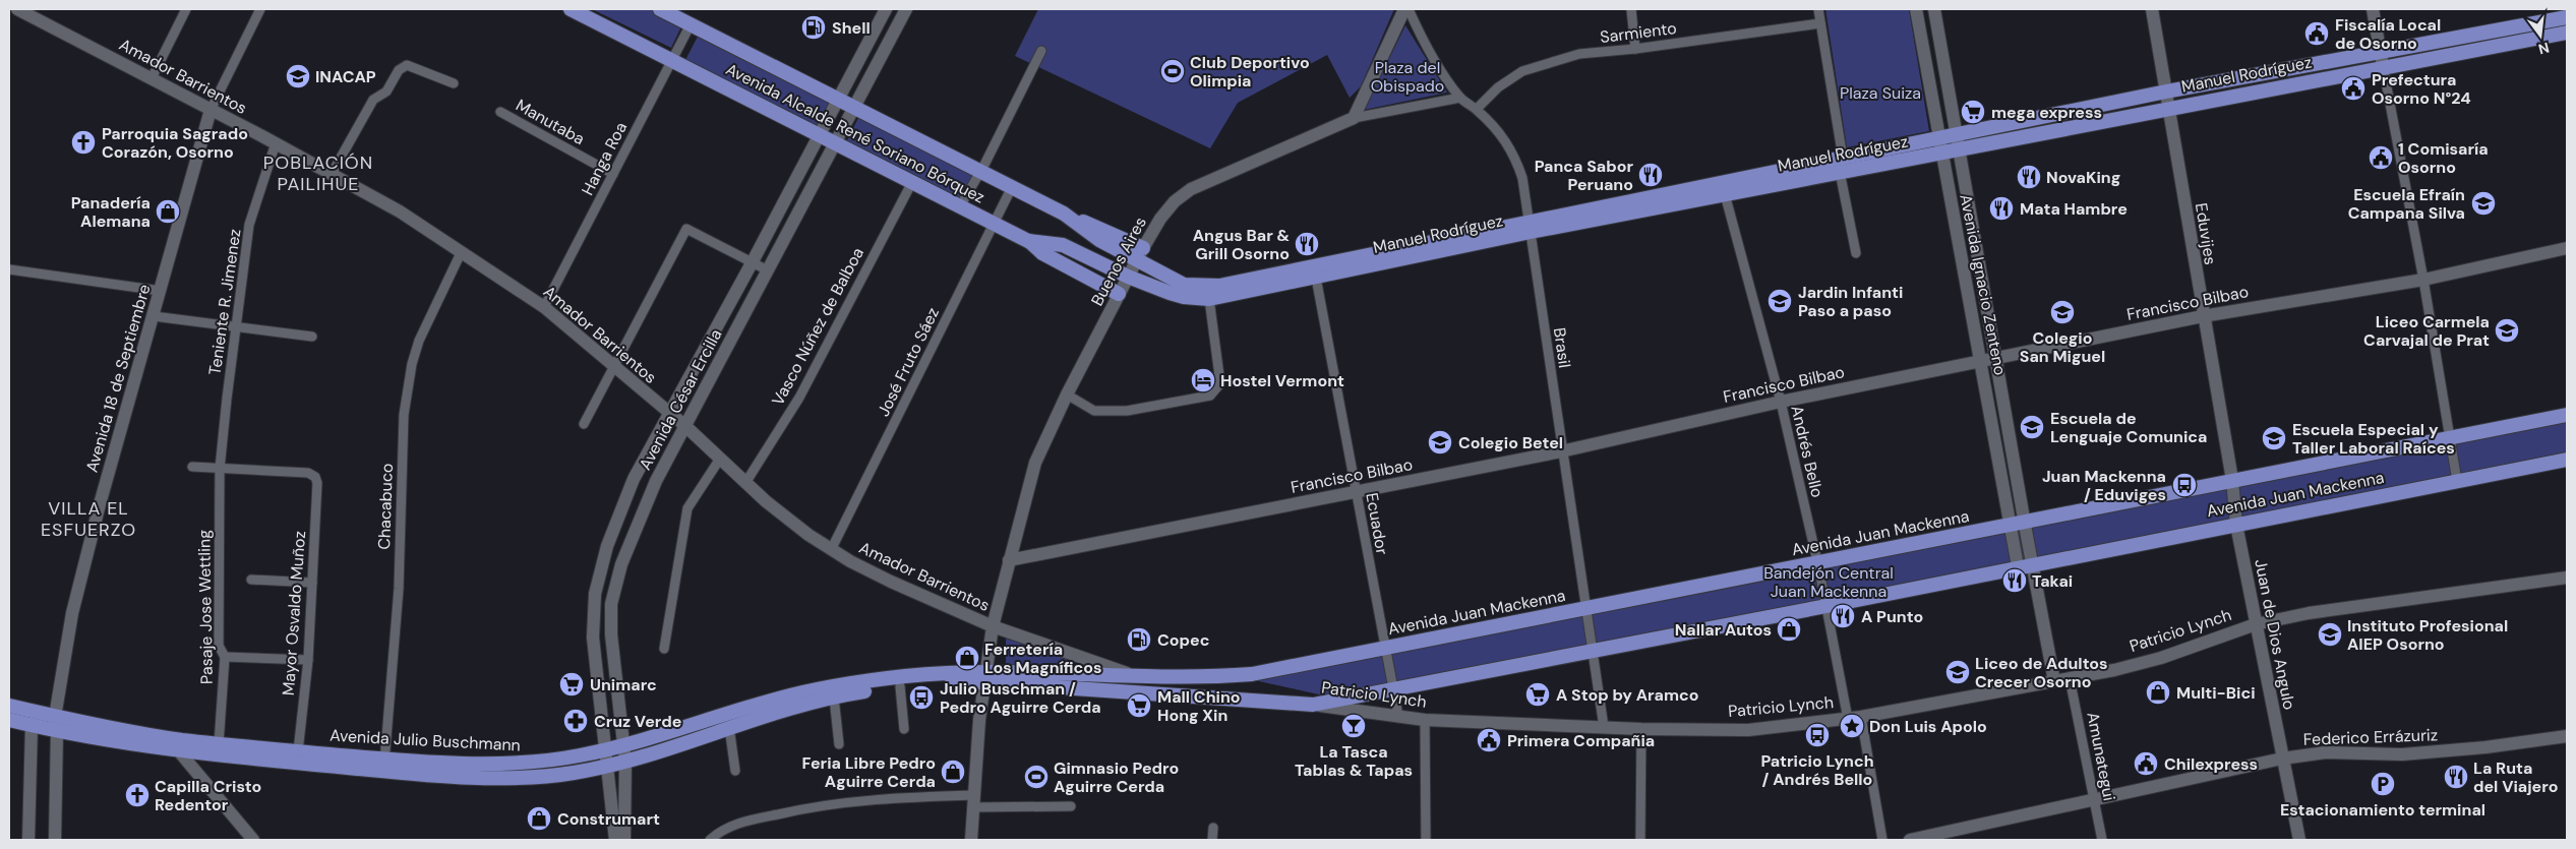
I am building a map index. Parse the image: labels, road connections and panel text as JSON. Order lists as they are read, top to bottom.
{
  "streets": {
    "main road": [
      "Manuel Rodríguez",
      "Avenida Alcalde René Soriano Bórquez",
      "Avenida Juan Mackenna",
      "Patricio Lynch",
      "Avenida Julio Buschmann"
    ],
    "street": [
      "Sarmiento",
      "Amador Barrientos",
      "Manutaba",
      "Hanga Roa",
      "Eduvijes",
      "Buenos Aires",
      "Avenida Ignacio Zenteno",
      "Teniente R. Jimenez",
      "Francisco Bilbao",
      "Vasco Núñez de Balboa",
      "Brasil",
      "José Fruto Sáez",
      "Avenida 18 de Septiembre",
      "Avenida César Ercilla",
      "Andrés Bello",
      "Chacabuco",
      "Ecuador",
      "Pasaje Jose Wettling",
      "Mayor Osvaldo Muñoz",
      "Juan de Dios Angulo",
      "Federico Errázuriz",
      "Amunategui"
    ]
  },
  "crossings": [
    ["Sarmiento", "Brasil"],
    ["Manuel Rodríguez", "Avenida Alcalde René Soriano Bórquez"],
    ["Manuel Rodríguez", "Eduvijes"],
    ["Manuel Rodríguez", "Buenos Aires"],
    ["Manuel Rodríguez", "Avenida Ignacio Zenteno"],
    ["Manuel Rodríguez", "Brasil"],
    ["Manuel Rodríguez", "Andrés Bello"],
    ["Manuel Rodríguez", "Ecuador"],
    ["Amador Barrientos", "Hanga Roa"],
    ["Amador Barrientos", "Buenos Aires"],
    ["Amador Barrientos", "Teniente R. Jimenez"],
    ["Amador Barrientos", "Vasco Núñez de Balboa"],
    ["Amador Barrientos", "José Fruto Sáez"],
    ["Amador Barrientos", "Avenida 18 de Septiembre"],
    ["Amador Barrientos", "Avenida César Ercilla"],
    ["Amador Barrientos", "Avenida Juan Mackenna"],
    ["Amador Barrientos", "Chacabuco"],
    ["Manutaba", "Hanga Roa"],
    ["Avenida Alcalde René Soriano Bórquez", "Hanga Roa"],
    ["Avenida Alcalde René Soriano Bórquez", "Buenos Aires"],
    ["Avenida Alcalde René Soriano Bórquez", "Vasco Núñez de Balboa"],
    ["Avenida Alcalde René Soriano Bórquez", "José Fruto Sáez"],
    ["Avenida Alcalde René Soriano Bórquez", "Avenida César Ercilla"],
    ["Eduvijes", "Francisco Bilbao"],
    ["Eduvijes", "Avenida Juan Mackenna"],
    ["Eduvijes", "Juan de Dios Angulo"],
    ["Buenos Aires", "Francisco Bilbao"],
    ["Buenos Aires", "Brasil"],
    ["Buenos Aires", "Avenida Juan Mackenna"],
    ["Buenos Aires", "Patricio Lynch"],
    ["Buenos Aires", "Avenida Julio Buschmann"],
    ["Avenida Ignacio Zenteno", "Francisco Bilbao"],
    ["Avenida Ignacio Zenteno", "Avenida Juan Mackenna"],
    ["Teniente R. Jimenez", "Pasaje Jose Wettling"],
    ["Teniente R. Jimenez", "Mayor Osvaldo Muñoz"],
    ["Francisco Bilbao", "Brasil"],
    ["Francisco Bilbao", "Andrés Bello"],
    ["Francisco Bilbao", "Ecuador"],
    ["Brasil", "Avenida Juan Mackenna"],
    ["Brasil", "Patricio Lynch"],
    ["Avenida 18 de Septiembre", "Avenida Julio Buschmann"],
    ["Avenida César Ercilla", "Avenida Julio Buschmann"],
    ["Andrés Bello", "Avenida Juan Mackenna"],
    ["Andrés Bello", "Patricio Lynch"],
    ["Avenida Juan Mackenna", "Ecuador"],
    ["Avenida Juan Mackenna", "Patricio Lynch"],
    ["Avenida Juan Mackenna", "Juan de Dios Angulo"],
    ["Avenida Juan Mackenna", "Avenida Julio Buschmann"],
    ["Chacabuco", "Avenida Julio Buschmann"],
    ["Ecuador", "Patricio Lynch"],
    ["Pasaje Jose Wettling", "Mayor Osvaldo Muñoz"],
    ["Pasaje Jose Wettling", "Avenida Julio Buschmann"],
    ["Mayor Osvaldo Muñoz", "Avenida Julio Buschmann"],
    ["Patricio Lynch", "Juan de Dios Angulo"],
    ["Patricio Lynch", "Avenida Julio Buschmann"],
    ["Patricio Lynch", "Amunategui"],
    ["Juan de Dios Angulo", "Federico Errázuriz"],
    ["Federico Errázuriz", "Amunategui"]
  ],
  "districts": ["POBLACIÓN PAILIHUE", "VILLA EL ESFUERZO"],
  "parks": ["Plaza del Obispado", "Plaza Suiza", "Bandejón Central Juan Mackenna"],
  "places": {
    "fuel station": ["Shell", "Copec"],
    "public building": [
      "Fiscalía Local de Osorno",
      "Prefectura Osorno N°24",
      "1 Comisaría Osorno",
      "Primera Compañia",
      "Chilexpress"
    ],
    "sports": ["Club Deportivo Olimpia", "Gimnasio Pedro Aguirre Cerda"],
    "school or university": [
      "INACAP",
      "Escuela Efraín Campana Silva",
      "Jardin Infanti Paso a paso",
      "Colegio San Miguel",
      "Liceo Carmela Carvajal de Prat",
      "Escuela de Lenguaje Comunica",
      "Escuela Especial y Taller Laboral Raíces",
      "Colegio Betel",
      "Instituto Profesional AIEP Osorno",
      "Liceo de Adultos Crecer Osorno"
    ],
    "supermarket": [
      "mega express",
      "Unimarc",
      "A Stop by Aramco",
      "Mall Chino Hong Xin"
    ],
    "church": ["Parroquia Sagrado Corazón, Osorno", "Capilla Cristo Redentor"],
    "restaurant": [
      "Panca Sabor Peruano",
      "NovaKing",
      "Mata Hambre",
      "Angus Bar & Grill Osorno",
      "Takai",
      "A Punto",
      "La Ruta del Viajero"
    ],
    "shop": [
      "Panadería Alemana",
      "Nallar Autos",
      "Ferretería Los Magníficos",
      "Multi-Bici",
      "Feria Libre Pedro Aguirre Cerda",
      "Construmart"
    ],
    "hotel": ["Hostel Vermont"],
    "bus stop": ["Juan Mackenna / Eduviges", "Julio Buschman / Pedro Aguirre Cerda", "Patricio Lynch / Andrés Bello"],
    "pharmacy": ["Cruz Verde"],
    "bar": ["La Tasca Tablas & Tapas"],
    "place": ["Don Luis Apolo"],
    "parking": ["Estacionamiento terminal"]
  },
  "north": "bottom"
}
